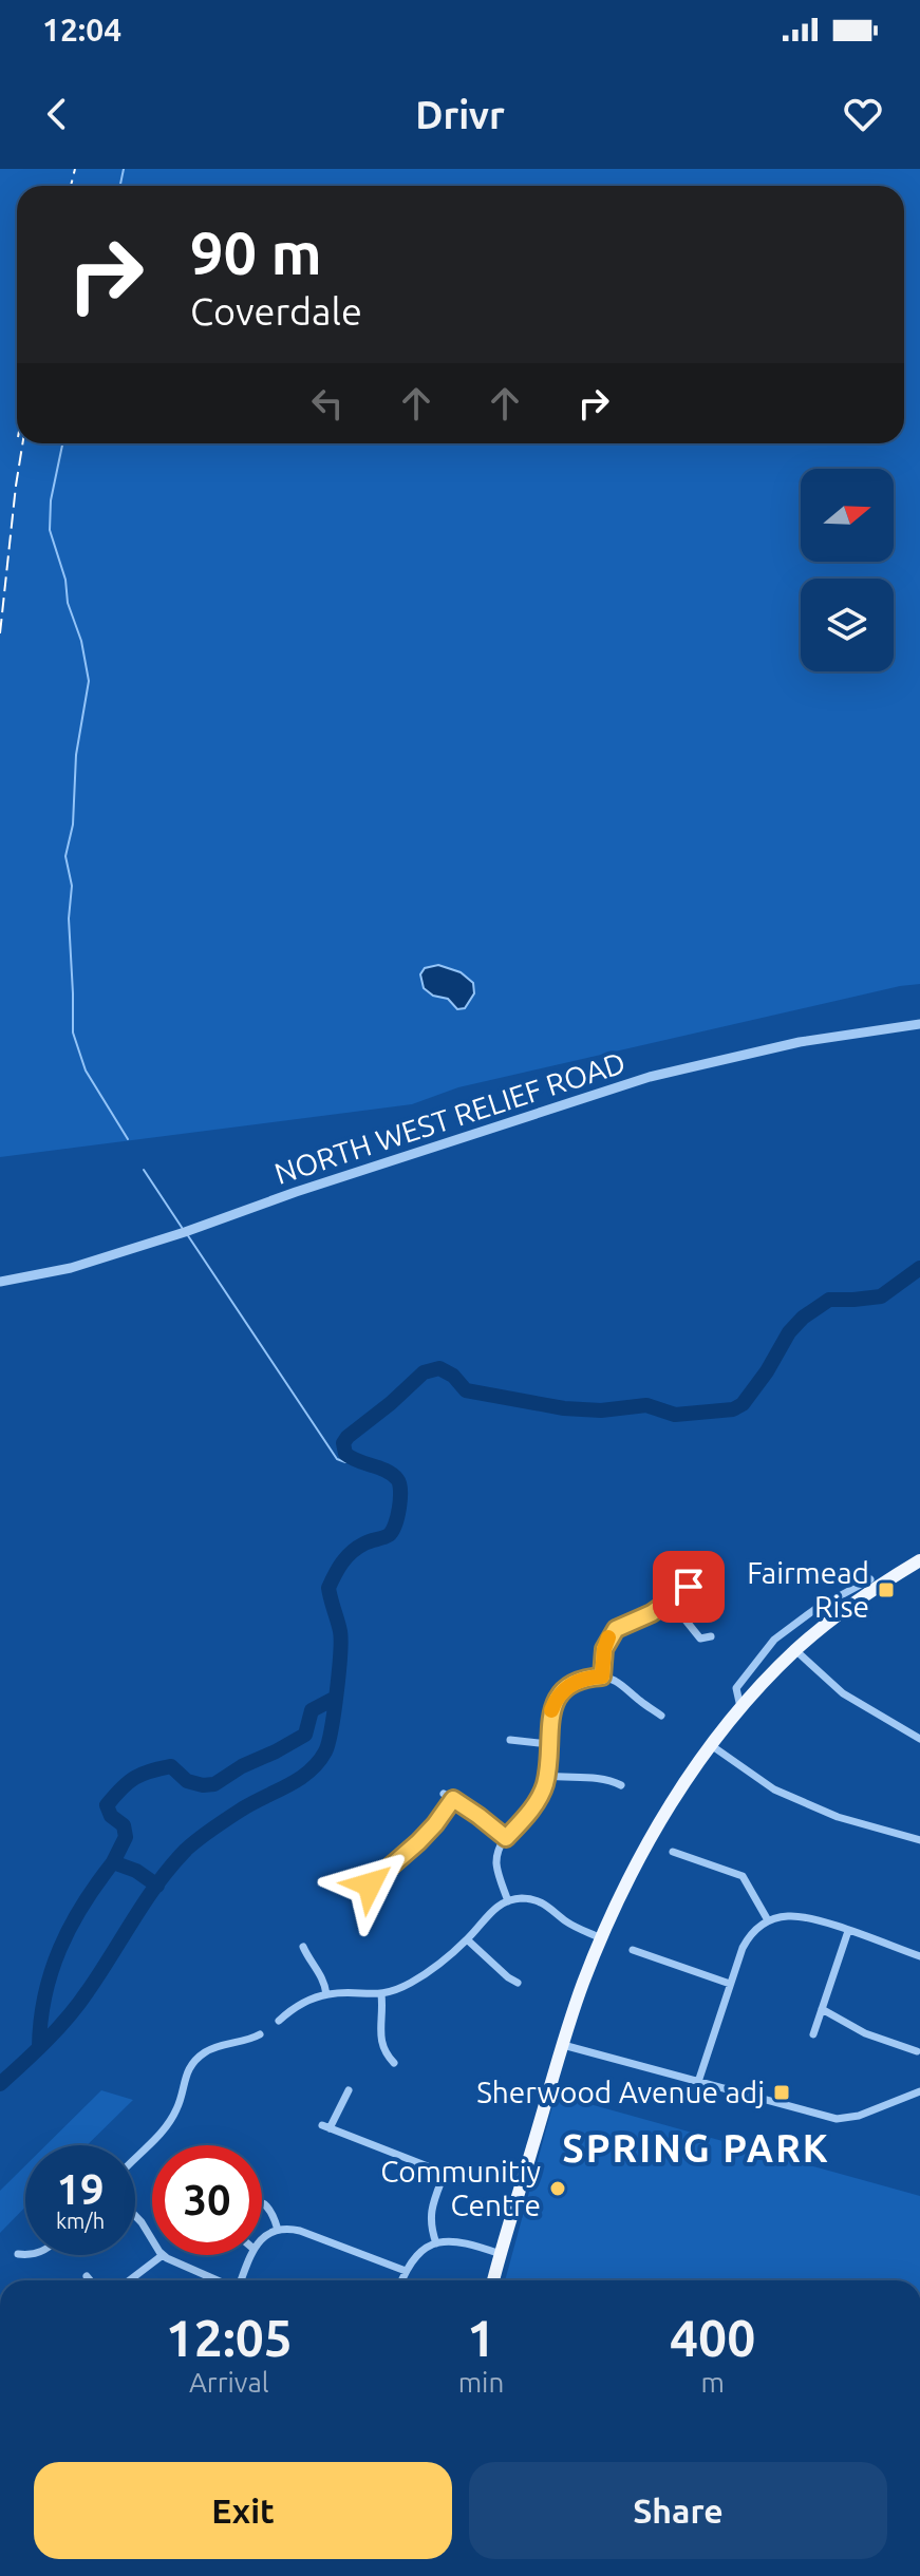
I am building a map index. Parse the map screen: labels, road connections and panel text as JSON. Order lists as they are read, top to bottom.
{
  "streets": {
    "street": ["NORTH WEST RELIEF ROAD"]
  },
  "districts": ["SPRING PARK"],
  "places": {
    "transit": ["Fairmead Rise", "Sherwood Avenue adj"],
    "other": ["Communitiy Centre"]
  },
  "north": "right",
  "page": {
    "status": "12:04",
    "header": "Drivr",
    "turn": ["90 m", "Coverdale"],
    "speed": "19 km/h",
    "limit": "30",
    "eta": [
      "12:05",
      "Arrival",
      "1",
      "min",
      "400",
      "m"
    ],
    "buttons": ["Exit", "Share"]
  }
}
